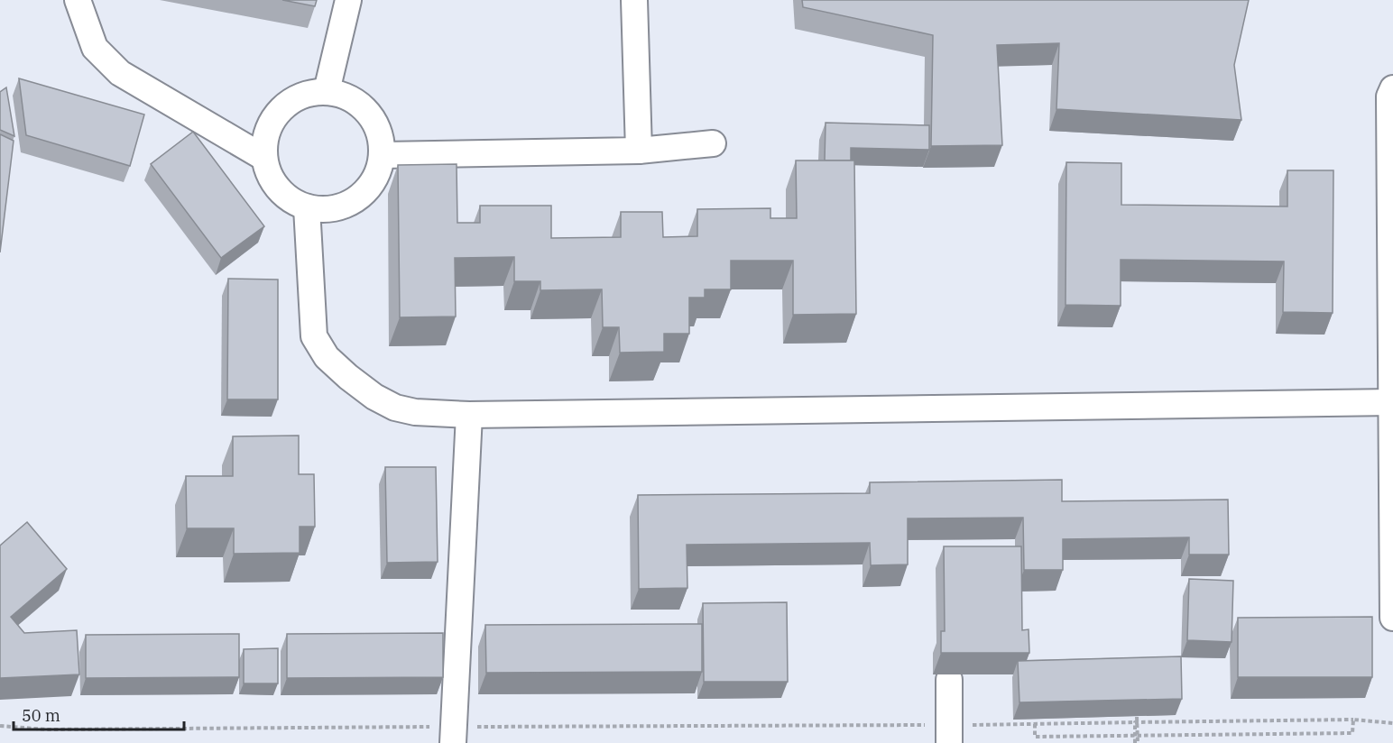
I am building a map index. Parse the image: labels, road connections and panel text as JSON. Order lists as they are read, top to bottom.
{
  "scale_bar": "50 m"
}
